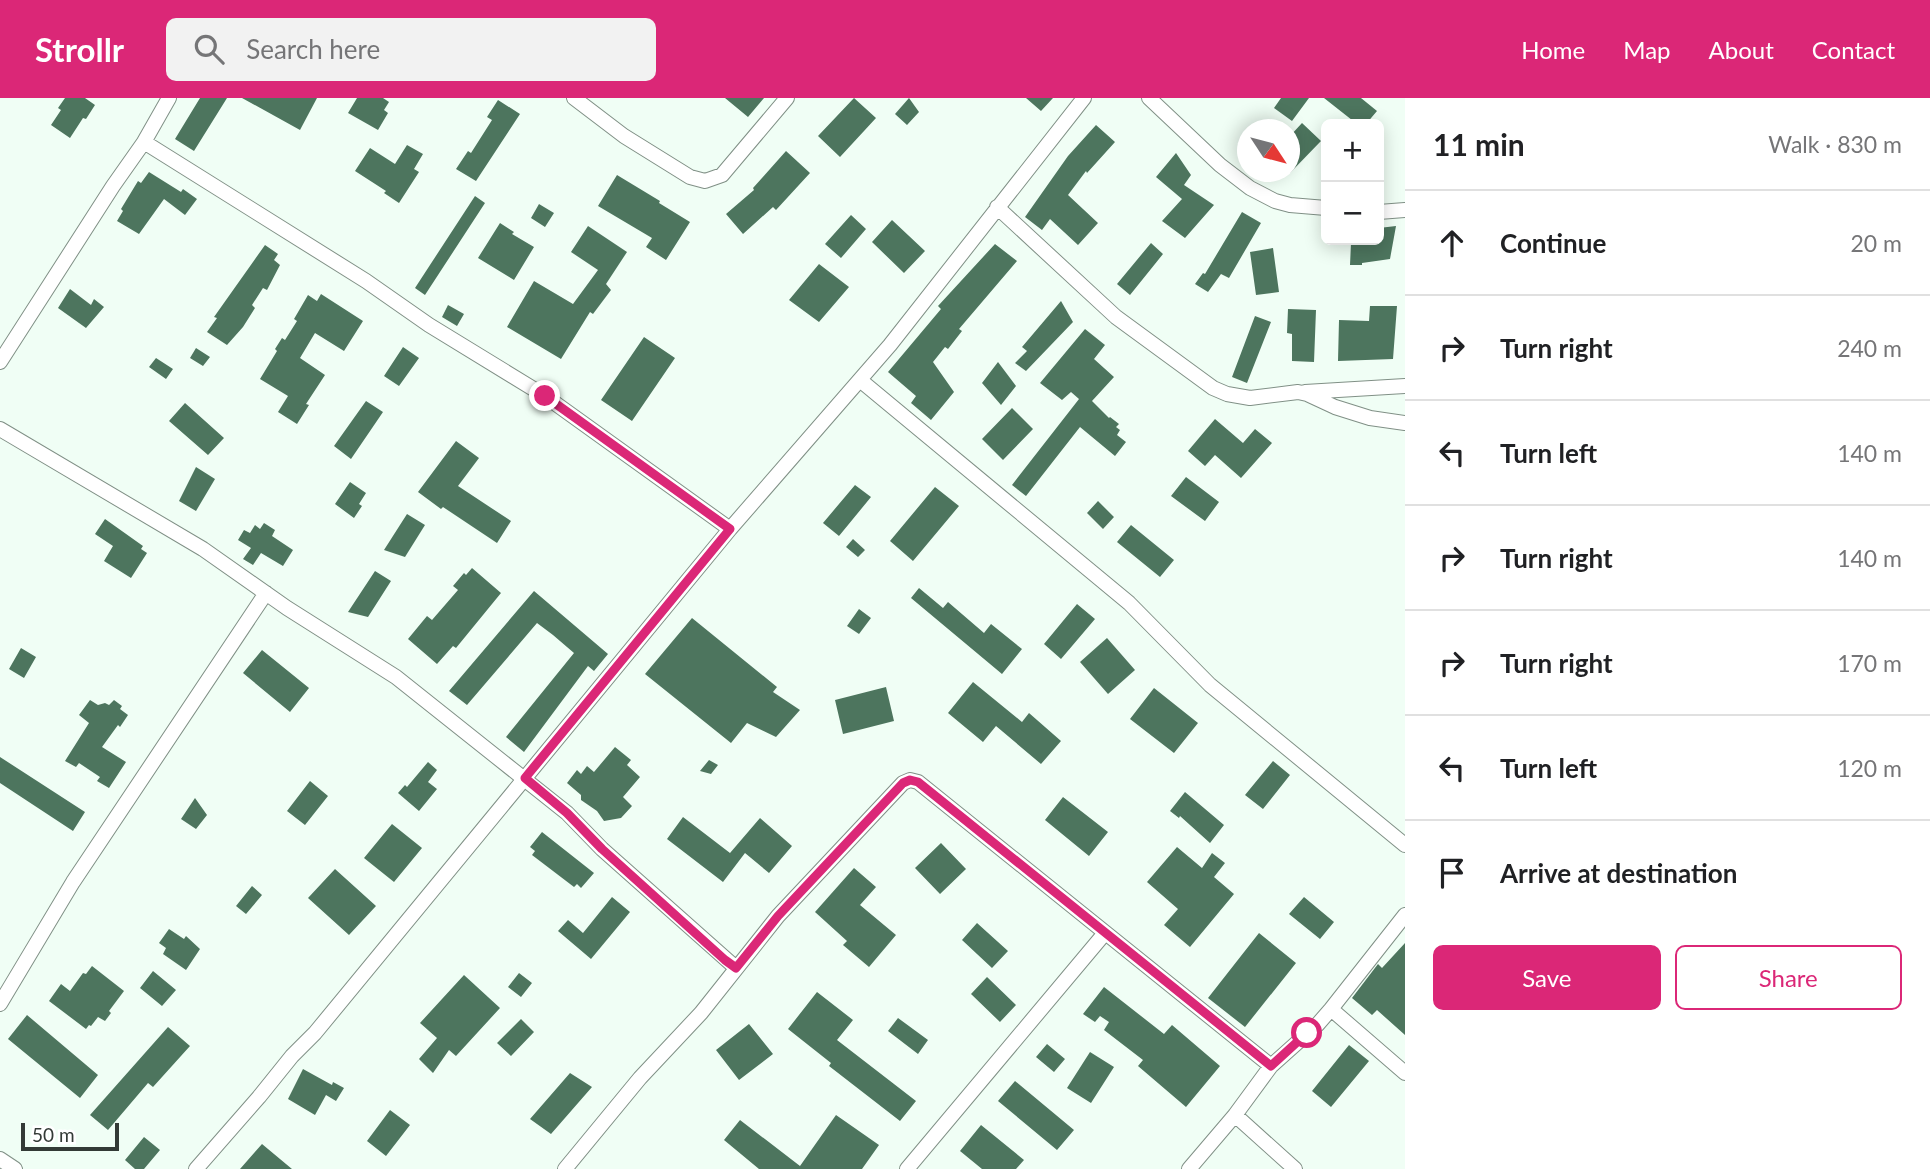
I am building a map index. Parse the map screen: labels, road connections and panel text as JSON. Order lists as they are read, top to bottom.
{
  "scale_bar": "50 m",
  "north": "bottom right",
  "page": {
    "header": "Strollr",
    "search": "Search here",
    "nav": [
      "Home",
      "Map",
      "About",
      "Contact"
    ],
    "heading": ["11 min", "Walk · 830 m"],
    "map_buttons": ["+", "−"],
    "list": [
      ["Continue", "20 m"],
      ["Turn right", "240 m"],
      ["Turn left", "140 m"],
      ["Turn right", "140 m"],
      ["Turn right", "170 m"],
      ["Turn left", "120 m"],
      "Arrive at destination"
    ],
    "buttons": ["Save", "Share"],
    "scale": "50 m"
  }
}
